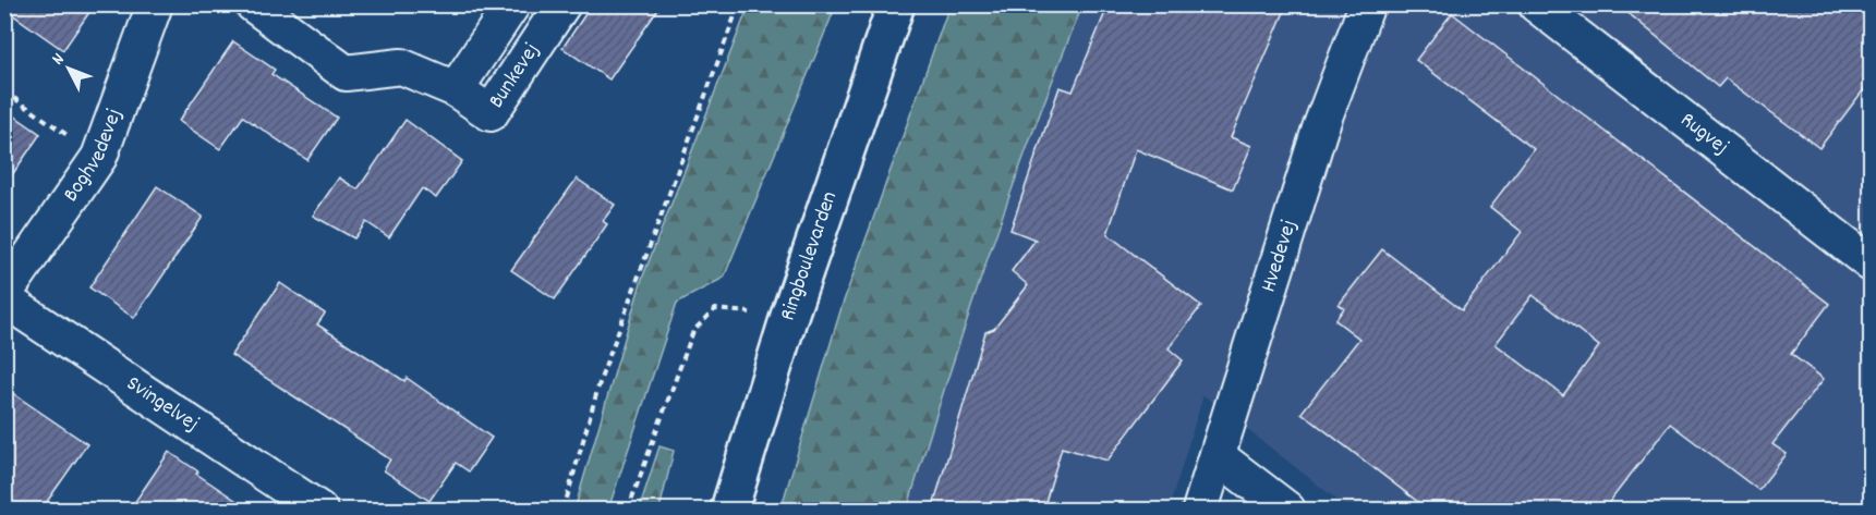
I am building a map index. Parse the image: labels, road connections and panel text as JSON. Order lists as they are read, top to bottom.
{
  "streets": {
    "main road": ["Ringboulevarden"],
    "street": [
      "Bunkevej",
      "Rugvej",
      "Boghvedevej",
      "Hvedevej",
      "Svingelvej"
    ]
  },
  "crossings": [
    ["Boghvedevej", "Svingelvej"]
  ],
  "north": "top left"
}
